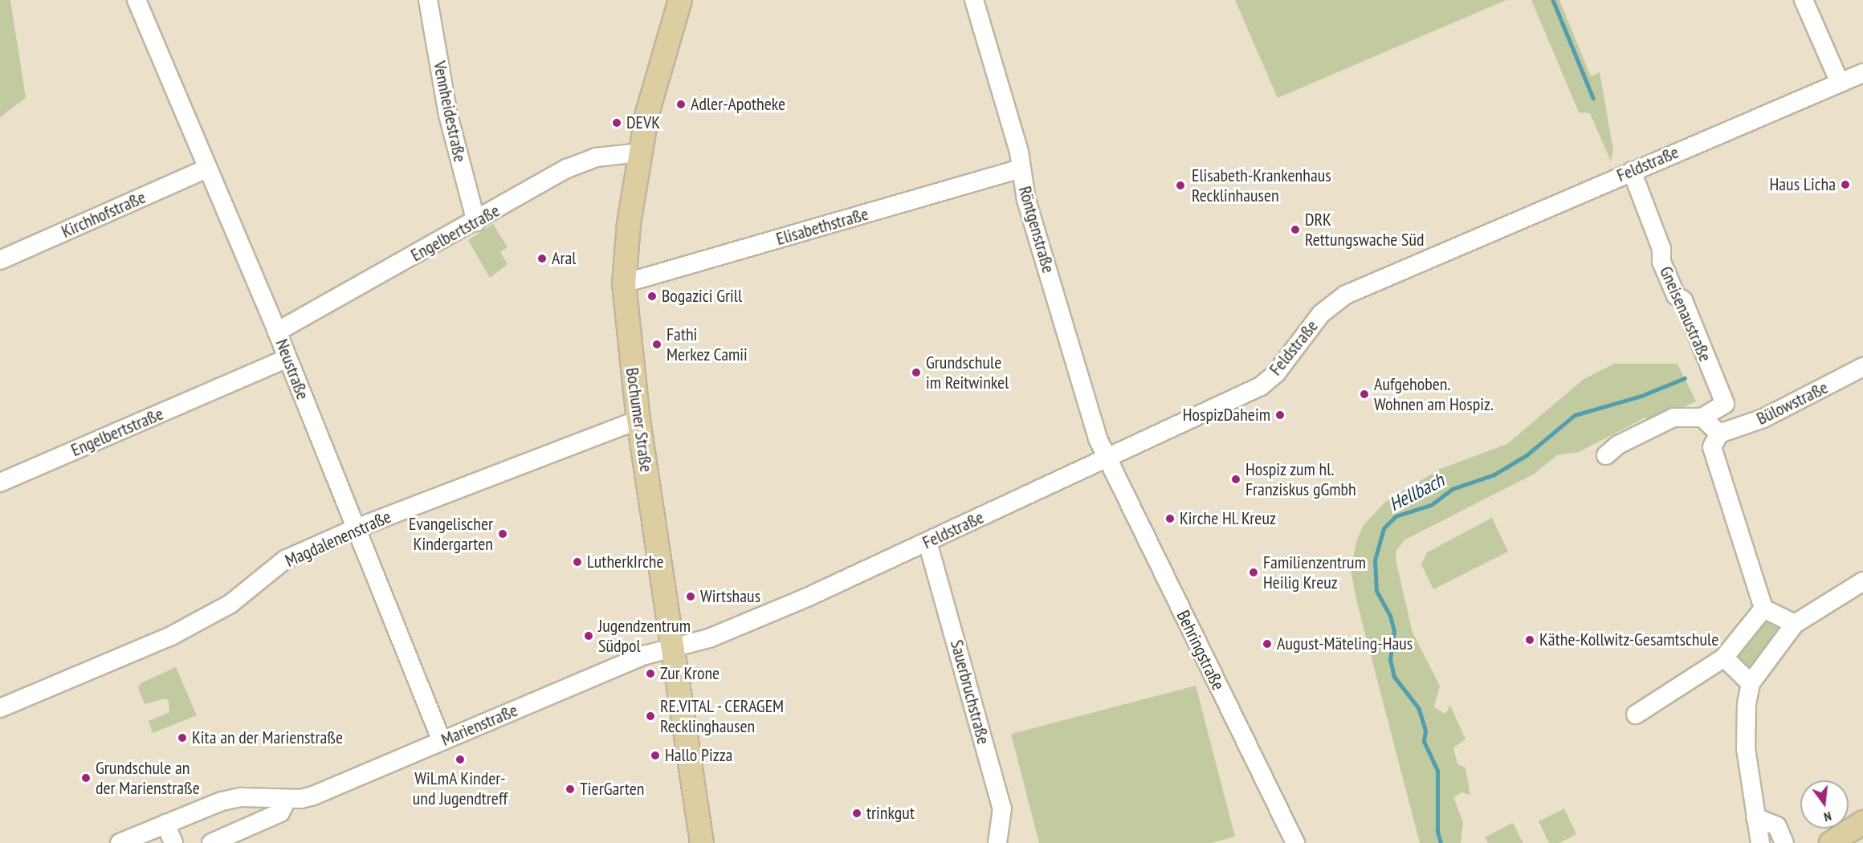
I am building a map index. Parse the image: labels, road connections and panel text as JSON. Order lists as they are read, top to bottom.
{
  "streets": {
    "main road": ["Bochumer Straße"],
    "street": [
      "Vennheidestraße",
      "Feldstraße",
      "Kirchhofstraße",
      "Elisabethstraße",
      "Röntgenstraße",
      "Engelbertstraße",
      "Gneisenaustraße",
      "Neustraße",
      "Bülowstraße",
      "Magdalenenstraße",
      "Behringstraße",
      "Sauerbruchstraße",
      "Marienstraße"
    ]
  },
  "crossings": [
    ["Vennheidestraße", "Engelbertstraße"],
    ["Feldstraße", "Röntgenstraße"],
    ["Feldstraße", "Gneisenaustraße"],
    ["Feldstraße", "Bochumer Straße"],
    ["Feldstraße", "Behringstraße"],
    ["Feldstraße", "Sauerbruchstraße"],
    ["Feldstraße", "Marienstraße"],
    ["Kirchhofstraße", "Neustraße"],
    ["Elisabethstraße", "Röntgenstraße"],
    ["Elisabethstraße", "Bochumer Straße"],
    ["Röntgenstraße", "Behringstraße"],
    ["Engelbertstraße", "Neustraße"],
    ["Engelbertstraße", "Bochumer Straße"],
    ["Neustraße", "Magdalenenstraße"],
    ["Neustraße", "Marienstraße"],
    ["Bochumer Straße", "Magdalenenstraße"],
    ["Bochumer Straße", "Marienstraße"]
  ],
  "water": ["Hellbach"],
  "places": [
    "Adler-Apotheke",
    "DEVK",
    "Haus Licha",
    "Elisabeth-Krankenhaus Recklinhausen",
    "DRK Rettungswache Süd",
    "Aral",
    "Bogazici Grill",
    "Fathi Merkez Camii",
    "Grundschule im Reitwinkel",
    "Aufgehoben. Wohnen am Hospiz.",
    "HospizDaheim",
    "Hospiz zum hl. Franziskus gGmbh",
    "Kirche Hl. Kreuz",
    "Evangelischer Kindergarten",
    "LutherkIrche",
    "Familienzentrum Heilig Kreuz",
    "Wirtshaus",
    "Jugendzentrum Südpol",
    "Käthe-Kollwitz-Gesamtschule",
    "August-Mäteling-Haus",
    "Zur Krone",
    "RE.VITAL - CERAGEM Recklinghausen",
    "Kita an der Marienstraße",
    "Hallo Pizza",
    "WiLmA Kinder- und Jugendtreff",
    "Grundschule an der Marienstraße",
    "TierGarten",
    "trinkgut"
  ],
  "north": "bottom"
}
